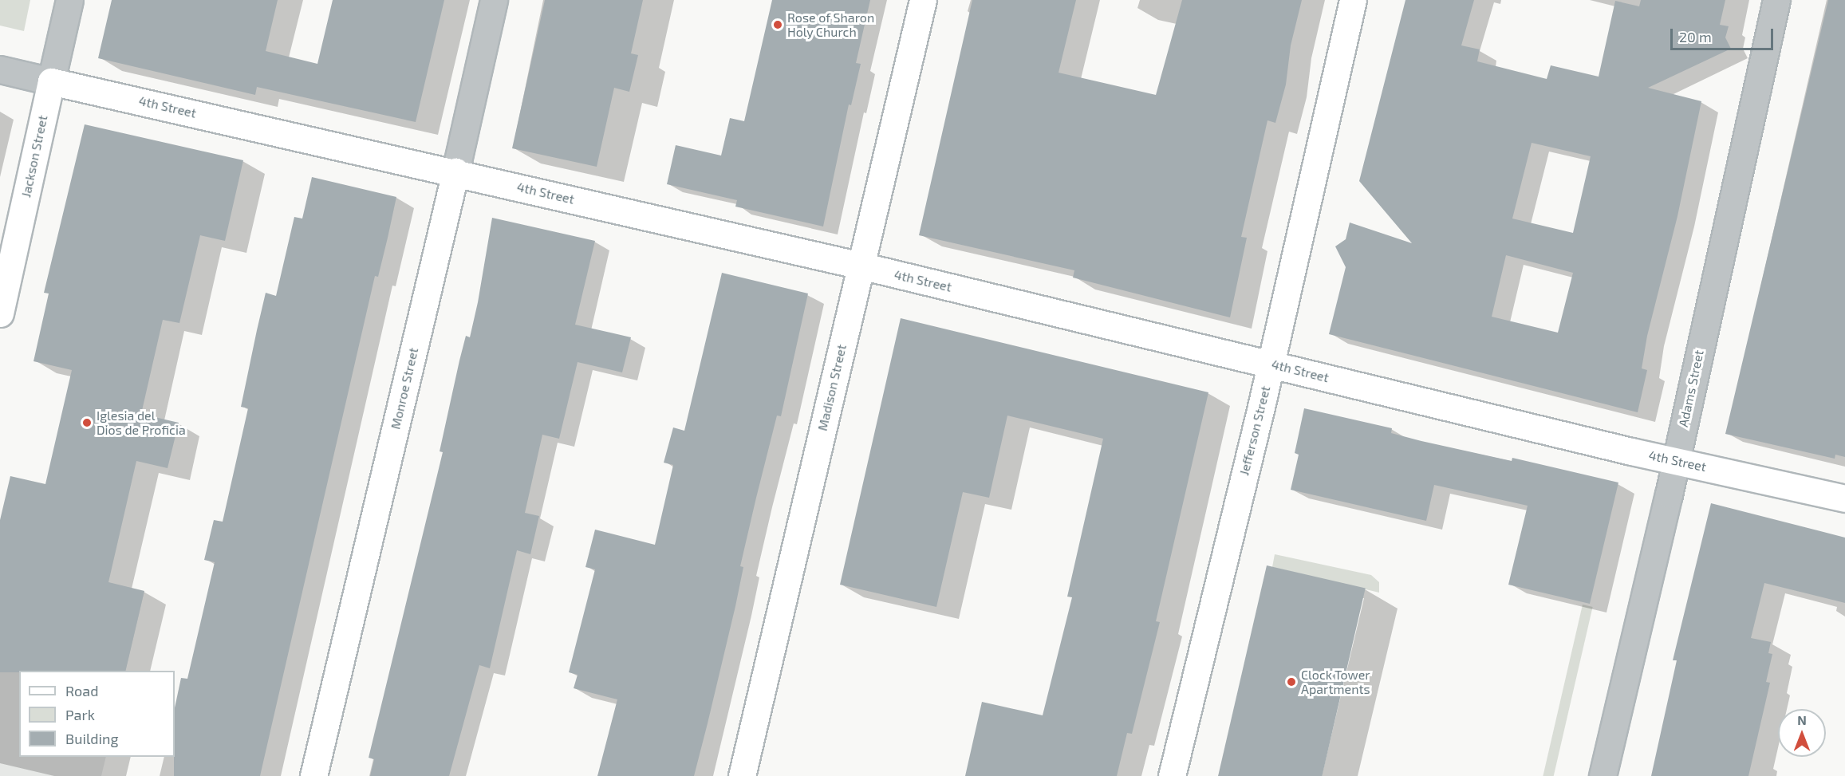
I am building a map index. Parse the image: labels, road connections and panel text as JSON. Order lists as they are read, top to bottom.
{
  "streets": {
    "street": [
      "4th Street",
      "Jackson Street",
      "Madison Street",
      "Monroe Street",
      "Adams Street",
      "Jefferson Street"
    ]
  },
  "crossings": [
    ["4th Street", "Jackson Street"],
    ["4th Street", "Madison Street"],
    ["4th Street", "Monroe Street"],
    ["4th Street", "Adams Street"],
    ["4th Street", "Jefferson Street"]
  ],
  "places": ["Rose of Sharon Holy Church", "Iglesia del Dios de Proficia", "Clock Tower Apartments"],
  "legend": ["Road", "Park", "Building"],
  "scale_bar": "20 m",
  "north": "top"
}
